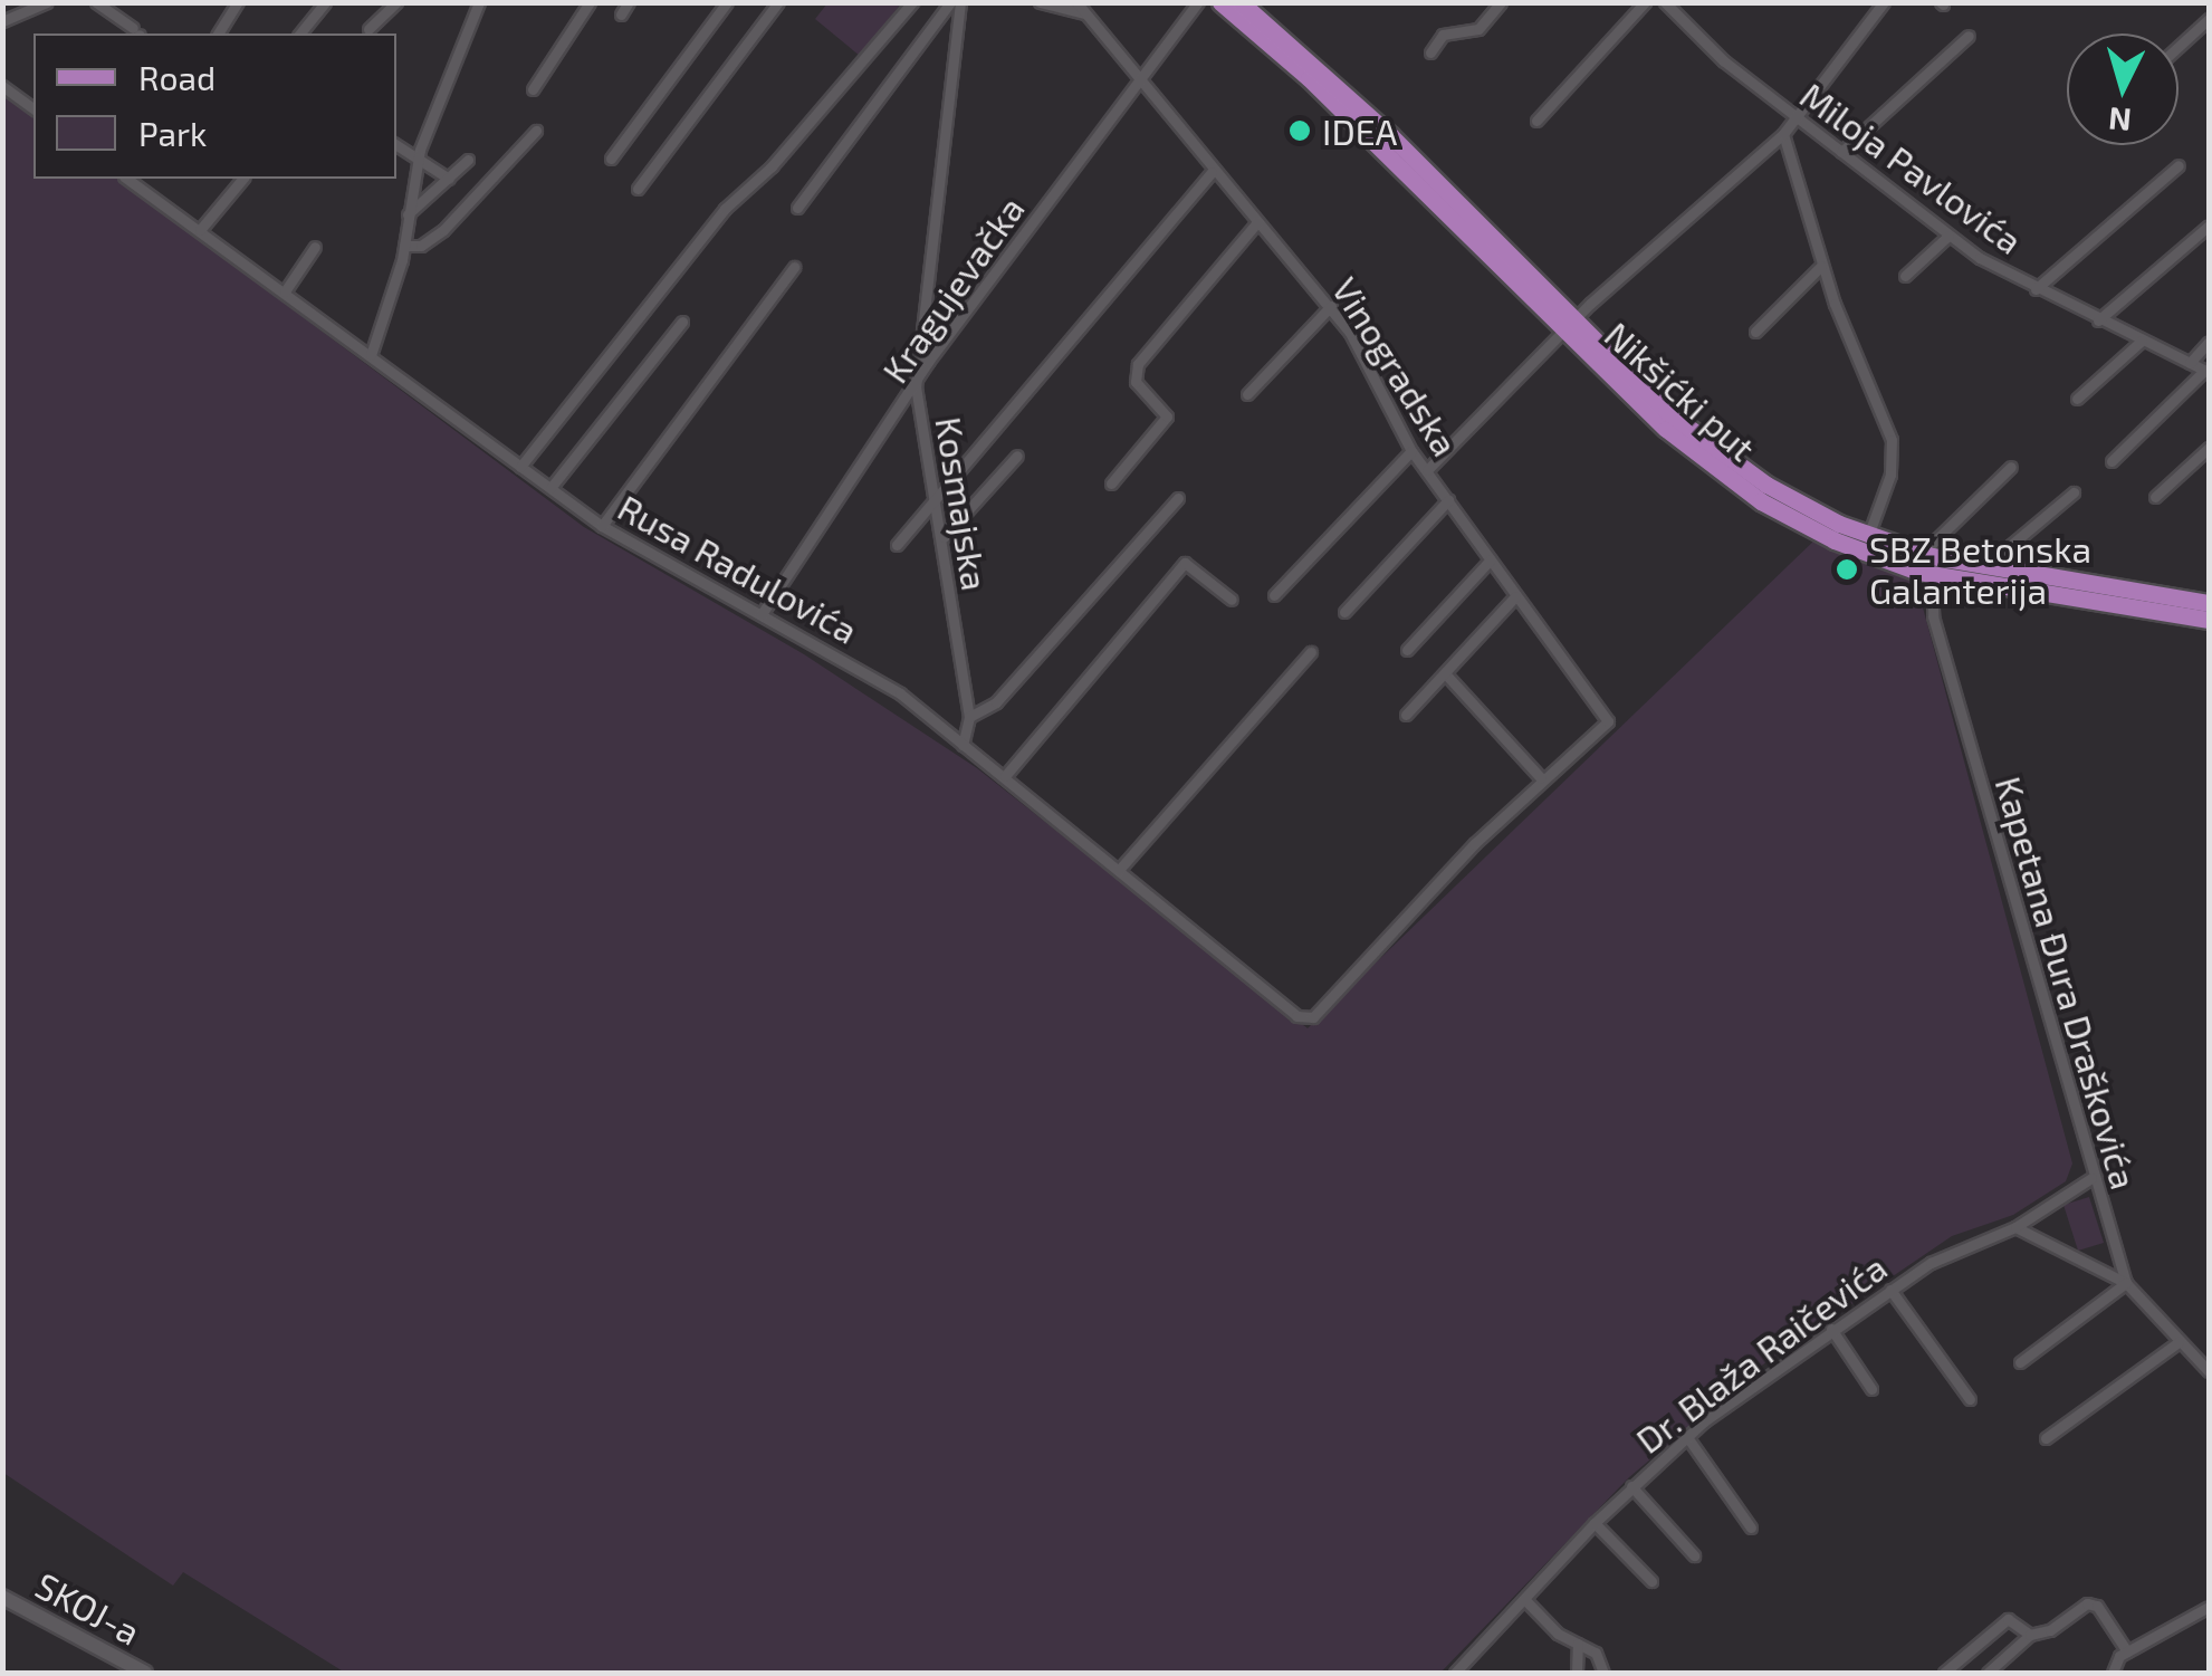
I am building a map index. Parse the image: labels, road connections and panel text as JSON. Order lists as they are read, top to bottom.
{
  "streets": {
    "main road": ["Nikšićki put", "SKOJ-a"],
    "street": [
      "Miloja Pavlovića",
      "Kragujevačka",
      "Vinogradska",
      "Kosmajska",
      "Rusa Radulovića",
      "Kapetana Đura Draškovića",
      "Dr. Blaža Raičevića"
    ]
  },
  "crossings": [
    ["Kragujevačka", "Vinogradska"],
    ["Kragujevačka", "Kosmajska"],
    ["Kragujevačka", "Rusa Radulovića"],
    ["Vinogradska", "Rusa Radulovića"],
    ["Nikšićki put", "Kapetana Đura Draškovića"],
    ["Kosmajska", "Rusa Radulovića"],
    ["Kapetana Đura Draškovića", "Dr. Blaža Raičevića"]
  ],
  "places": ["IDEA", "SBZ Betonska Galanterija"],
  "legend": ["Road", "Park"],
  "north": "bottom"
}
